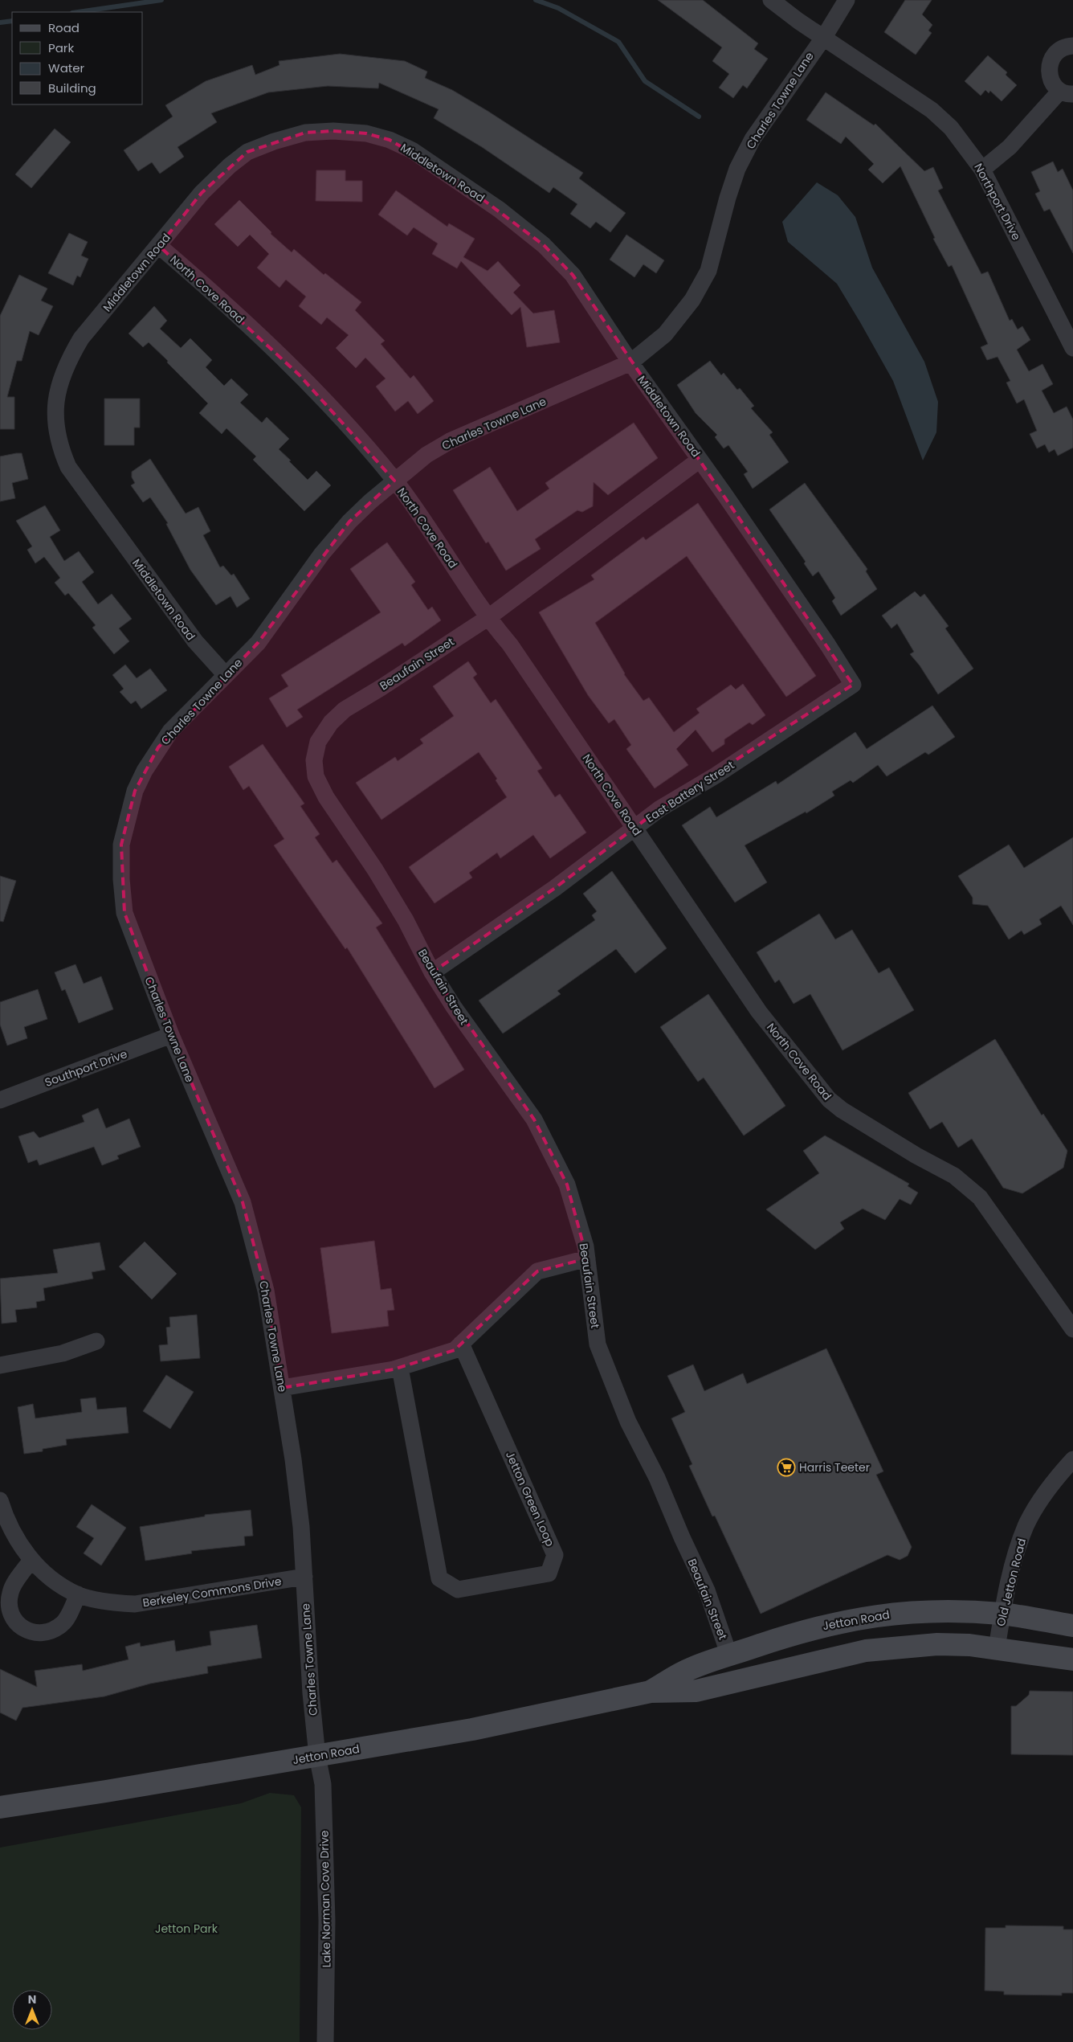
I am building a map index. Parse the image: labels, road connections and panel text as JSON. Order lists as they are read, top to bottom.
{
  "streets": {
    "street": [
      "Charles Towne Lane",
      "Middletown Road",
      "Northport Drive",
      "North Cove Road",
      "Beaufain Street",
      "East Battery Street",
      "Southport Drive",
      "Jetton Green Loop",
      "Old Jetton Road",
      "Berkeley Commons Drive",
      "Jetton Road",
      "Lake Norman Cove Drive"
    ]
  },
  "crossings": [
    ["Charles Towne Lane", "Middletown Road"],
    ["Charles Towne Lane", "Northport Drive"],
    ["Charles Towne Lane", "North Cove Road"],
    ["Charles Towne Lane", "Southport Drive"],
    ["Charles Towne Lane", "Berkeley Commons Drive"],
    ["Charles Towne Lane", "Jetton Road"],
    ["Charles Towne Lane", "Lake Norman Cove Drive"],
    ["Middletown Road", "North Cove Road"],
    ["Middletown Road", "Beaufain Street"],
    ["Middletown Road", "East Battery Street"],
    ["North Cove Road", "Beaufain Street"],
    ["North Cove Road", "East Battery Street"],
    ["Beaufain Street", "East Battery Street"],
    ["Beaufain Street", "Jetton Road"],
    ["Old Jetton Road", "Jetton Road"],
    ["Jetton Road", "Lake Norman Cove Drive"]
  ],
  "parks": ["Jetton Park"],
  "places": {
    "supermarket": ["Harris Teeter"]
  },
  "legend": [
    "Road",
    "Park",
    "Water",
    "Building"
  ],
  "north": "top"
}
